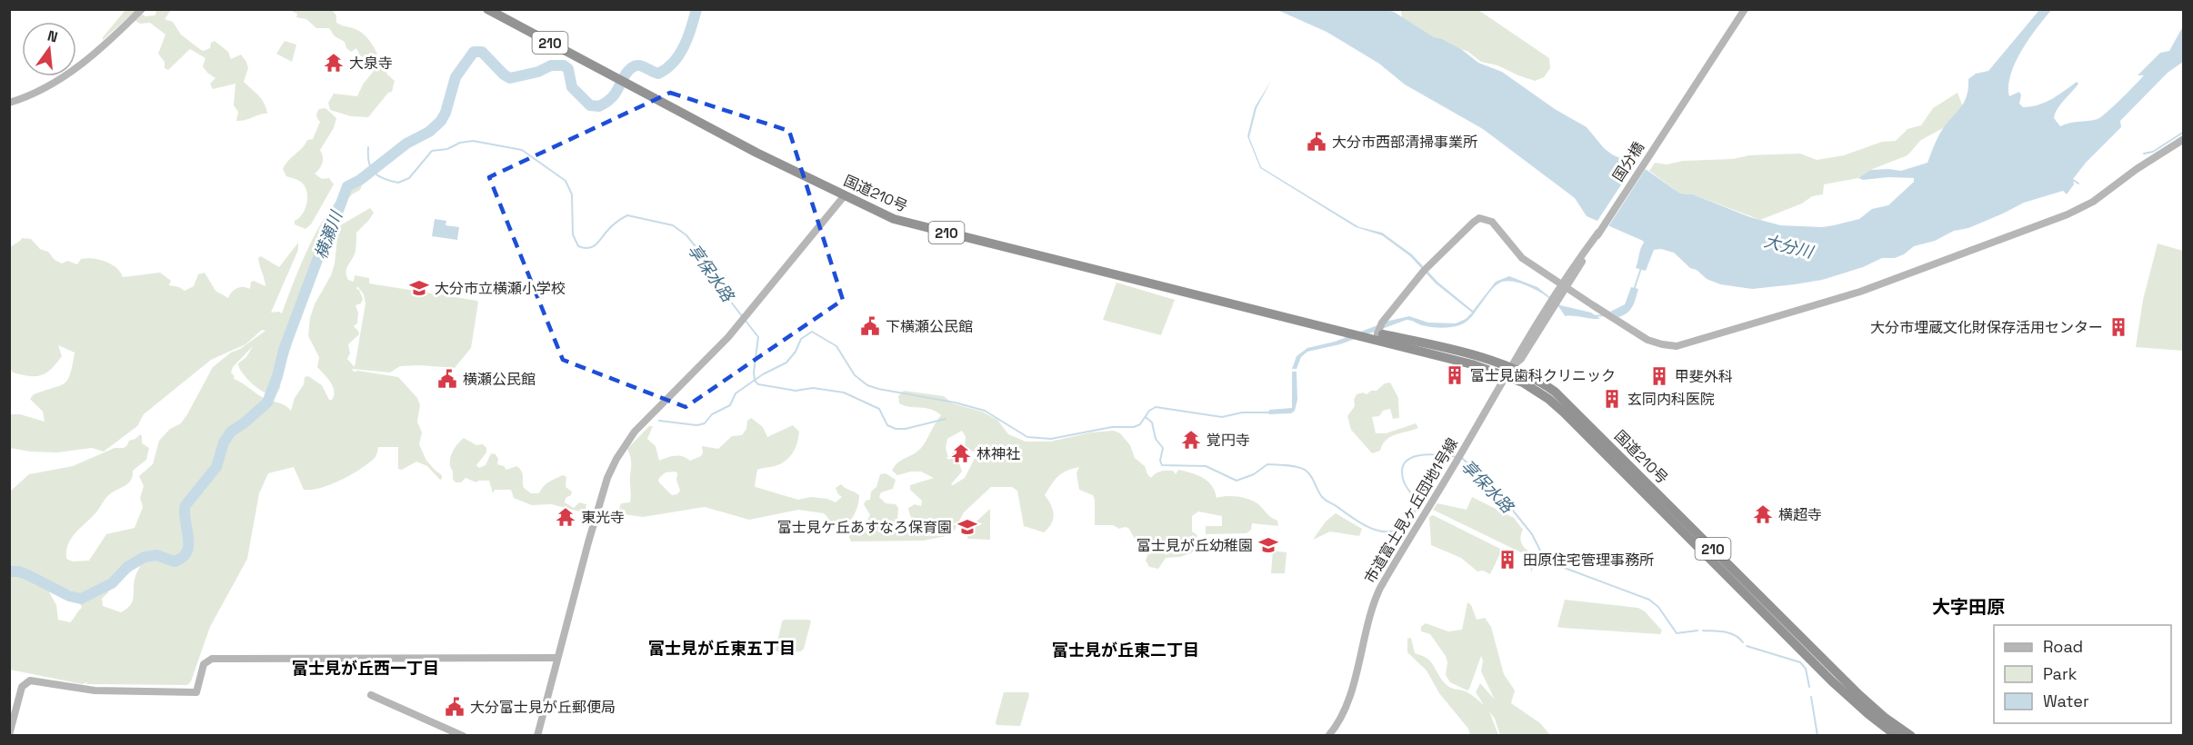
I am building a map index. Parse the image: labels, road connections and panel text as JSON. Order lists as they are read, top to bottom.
{
  "streets": {
    "highway": ["210", "国道210号"],
    "street": ["国分橋", "市道富士見ヶ丘団地1号線"]
  },
  "crossings": [
    ["国分橋", "市道富士見ヶ丘団地1号線"],
    ["国道210号", "市道富士見ヶ丘団地1号線"]
  ],
  "districts": [
    "大字田原",
    "富士見が丘東五丁目",
    "富士見が丘東二丁目",
    "富士見が丘西一丁目"
  ],
  "water": ["横瀬川", "大分川", "享保水路"],
  "places": {
    "temple": [
      "大泉寺",
      "覚円寺",
      "林神社",
      "横超寺",
      "東光寺"
    ],
    "public building": [
      "大分市西部清掃事業所",
      "下横瀬公民館",
      "横瀬公民館",
      "大分富士見が丘郵便局"
    ],
    "school or university": ["大分市立横瀬小学校", "富士見ケ丘あすなろ保育園", "富士見が丘幼稚園"],
    "building": [
      "大分市埋蔵文化財保存活用センター",
      "富士見歯科クリニック",
      "甲斐外科",
      "玄同内科医院",
      "田原住宅管理事務所"
    ]
  },
  "legend": ["Road", "Park", "Water"],
  "north": "top"
}
